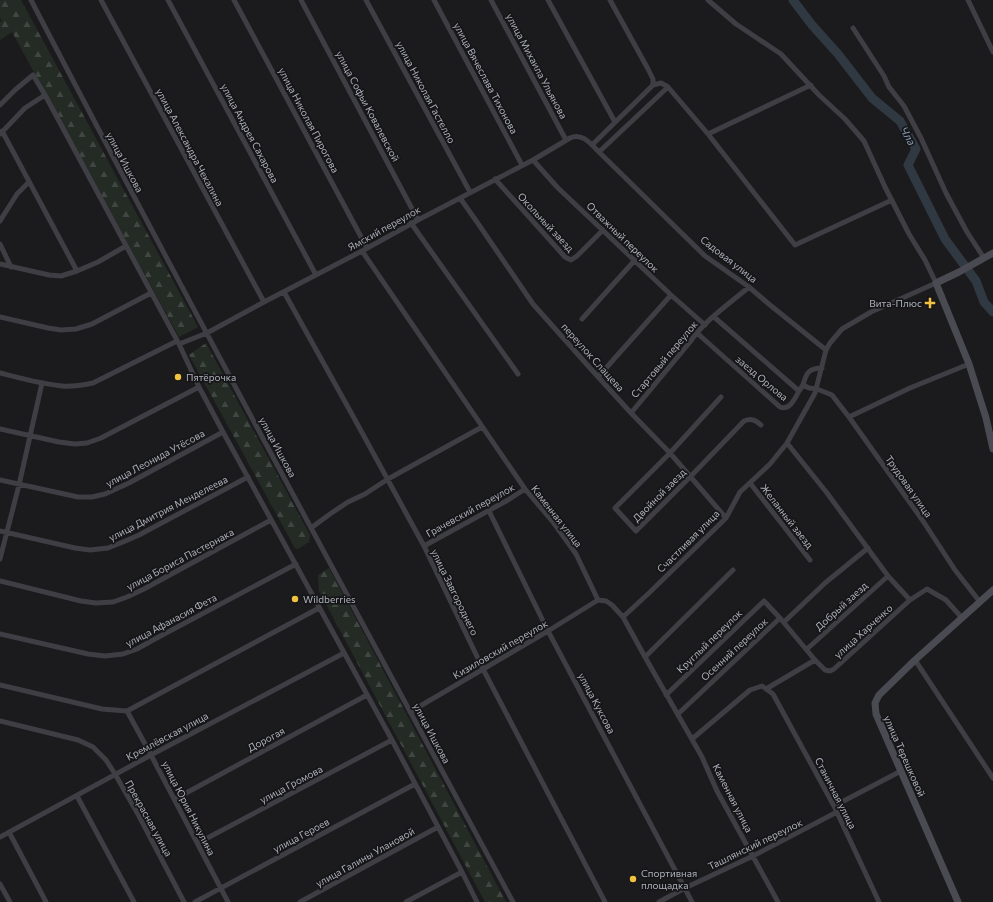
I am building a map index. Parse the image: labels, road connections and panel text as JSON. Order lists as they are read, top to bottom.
{
  "streets": {
    "street": [
      "улица Михаила Ульянова",
      "улица Вячеслава Тихонова",
      "улица Николая Гастелло",
      "улица Софьи Ковалевской",
      "улица Николая Пирогова",
      "улица Андрея Сахарова",
      "улица Александра Чекалина",
      "улица Ишкова",
      "Окольный заезд",
      "Ямский переулок",
      "Отважный переулок",
      "Садовая улица",
      "переулок Слащева",
      "Стартовый переулок",
      "заезд Орлова",
      "улица Леонида Утёсова",
      "Трудовая улица",
      "Двойной заезд",
      "улица Дмитрия Менделеева",
      "Грачевский переулок",
      "Каменная улица",
      "Желанный заезд",
      "Счастливая улица",
      "улица Бориса Пастернака",
      "улица Завгороднего",
      "Добрый заезд",
      "улица Афанасия Фета",
      "улица Харченко",
      "Круглый переулок",
      "Кизиловский переулок",
      "Осенний переулок",
      "улица Куксова",
      "Кремлёвская улица",
      "Дорогая",
      "улица Терешковой",
      "улица Громова",
      "Станичная улица",
      "улица Юрия Никулина",
      "Прекрасная улица",
      "улица Героев",
      "Ташлянский переулок",
      "улица Галины Улановой"
    ]
  },
  "crossings": [
    ["улица Михаила Ульянова", "Ямский переулок"],
    ["улица Михаила Ульянова", "Садовая улица"],
    ["улица Вячеслава Тихонова", "Ямский переулок"],
    ["улица Николая Гастелло", "Ямский переулок"],
    ["улица Софьи Ковалевской", "Ямский переулок"],
    ["улица Николая Пирогова", "Ямский переулок"],
    ["улица Андрея Сахарова", "Ямский переулок"],
    ["улица Александра Чекалина", "Ямский переулок"],
    ["улица Ишкова", "Ямский переулок"],
    ["улица Ишкова", "Кизиловский переулок"],
    ["Окольный заезд", "Ямский переулок"],
    ["Окольный заезд", "Отважный переулок"],
    ["Ямский переулок", "Отважный переулок"],
    ["Ямский переулок", "Садовая улица"],
    ["Ямский переулок", "переулок Слащева"],
    ["Ямский переулок", "Каменная улица"],
    ["Ямский переулок", "улица Завгороднего"],
    ["Отважный переулок", "Стартовый переулок"],
    ["Садовая улица", "Стартовый переулок"],
    ["Садовая улица", "Счастливая улица"],
    ["переулок Слащева", "Стартовый переулок"],
    ["переулок Слащева", "Двойной заезд"],
    ["переулок Слащева", "Счастливая улица"],
    ["Стартовый переулок", "заезд Орлова"],
    ["Трудовая улица", "Счастливая улица"],
    ["Трудовая улица", "улица Терешковой"],
    ["Грачевский переулок", "Каменная улица"],
    ["Грачевский переулок", "улица Завгороднего"],
    ["Грачевский переулок", "улица Куксова"],
    ["Каменная улица", "Счастливая улица"],
    ["Каменная улица", "Круглый переулок"],
    ["Каменная улица", "Кизиловский переулок"],
    ["Каменная улица", "Осенний переулок"],
    ["Каменная улица", "Ташлянский переулок"],
    ["Желанный заезд", "Счастливая улица"],
    ["улица Завгороднего", "Кизиловский переулок"],
    ["Добрый заезд", "Осенний переулок"],
    ["улица Харченко", "Осенний переулок"],
    ["улица Харченко", "улица Терешковой"],
    ["Круглый переулок", "Осенний переулок"],
    ["Кизиловский переулок", "улица Куксова"],
    ["улица Куксова", "Ташлянский переулок"],
    ["Кремлёвская улица", "улица Юрия Никулина"],
    ["Кремлёвская улица", "Прекрасная улица"],
    ["Дорогая", "улица Юрия Никулина"],
    ["улица Громова", "улица Юрия Никулина"],
    ["Станичная улица", "Ташлянский переулок"],
    ["улица Юрия Никулина", "улица Героев"]
  ],
  "water": ["Чла"],
  "places": {
    "health": ["Вита-Плюс"],
    "other": ["Пятёрочка", "Wildberries", "Спортивная площадка"]
  }
}
